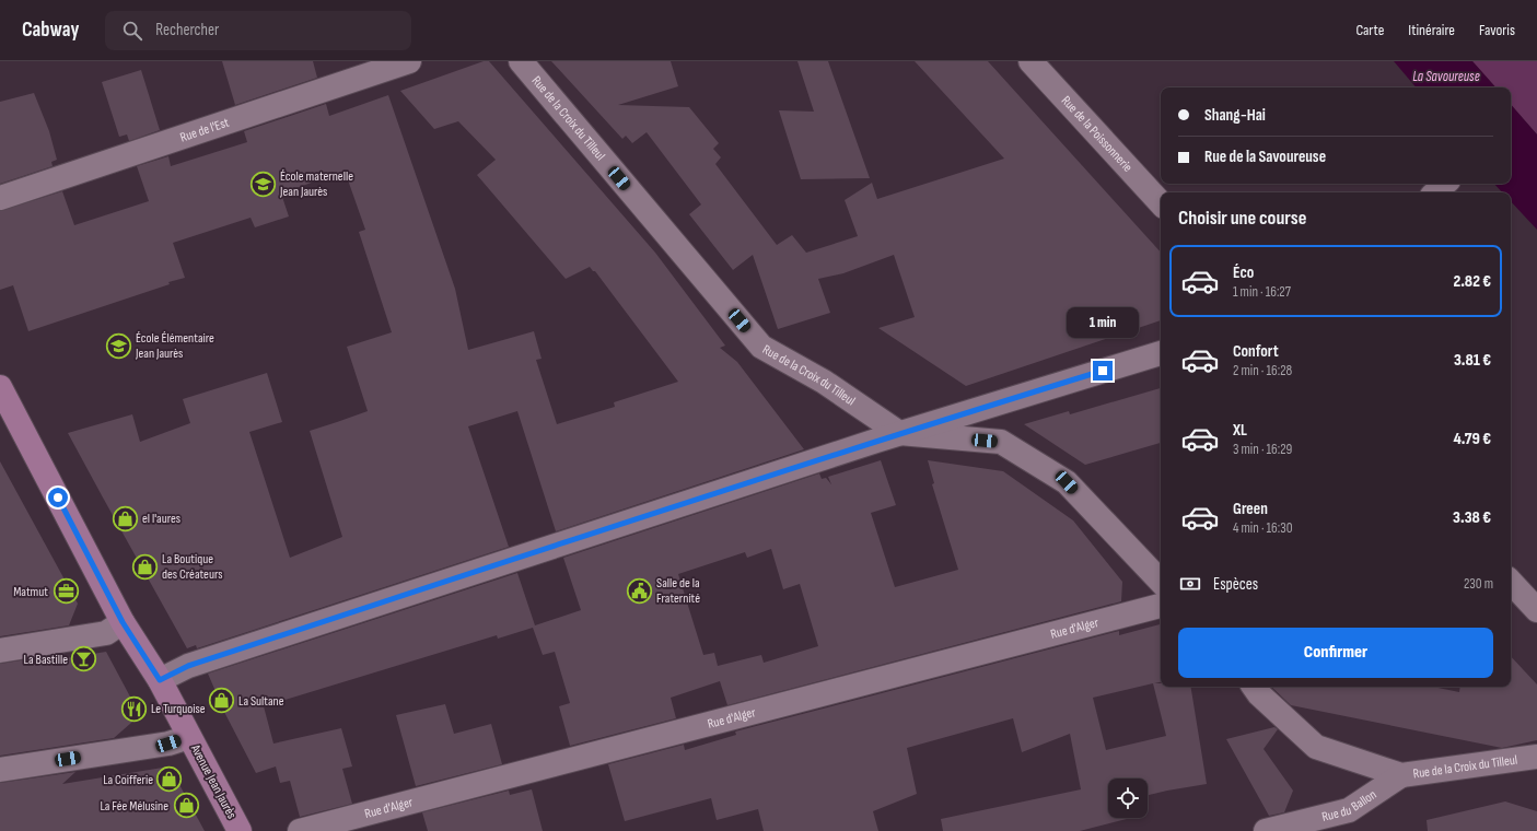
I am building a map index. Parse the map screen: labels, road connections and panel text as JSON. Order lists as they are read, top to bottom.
{
  "streets": {
    "main road": ["Avenue Jean Jaurès"],
    "street": [
      "Rue de la Croix du Tilleul",
      "Rue de l'Est",
      "Rue de la Poissonnerie",
      "Rue d'Alger",
      "Rue du Ballon"
    ]
  },
  "crossings": [
    ["Rue de la Croix du Tilleul", "Rue du Ballon"]
  ],
  "water": ["La Savoureuse"],
  "places": {
    "school or university": ["École maternelle Jean Jaurès", "École Élémentaire Jean Jaurès"],
    "shop": [
      "el l'aures",
      "La Boutique des Créateurs",
      "La Sultane",
      "La Coifferie",
      "La Fée Mélusine"
    ],
    "public building": ["Salle de la Fraternité"],
    "office": ["Matmut"],
    "bar": ["La Bastille"],
    "restaurant": ["Le Turquoise"]
  },
  "page": {
    "header": "Cabway",
    "search": "Rechercher",
    "nav": ["Carte", "Itinéraire", "Favoris"],
    "banner": ["Shang-Hai", "Rue de la Savoureuse"],
    "heading": "Choisir une course",
    "list": [
      {
        "name": "Éco",
        "note": "1 min · 16:27",
        "value": "2.82 €"
      },
      {
        "name": "Confort",
        "note": "2 min · 16:28",
        "value": "3.81 €"
      },
      {
        "name": "XL",
        "note": "3 min · 16:29",
        "value": "4.79 €"
      },
      {
        "name": "Green",
        "note": "4 min · 16:30",
        "value": "3.38 €"
      }
    ],
    "bubble": "1 min",
    "pay": ["Espèces", "230 m"],
    "buttons": "Confirmer"
  }
}
